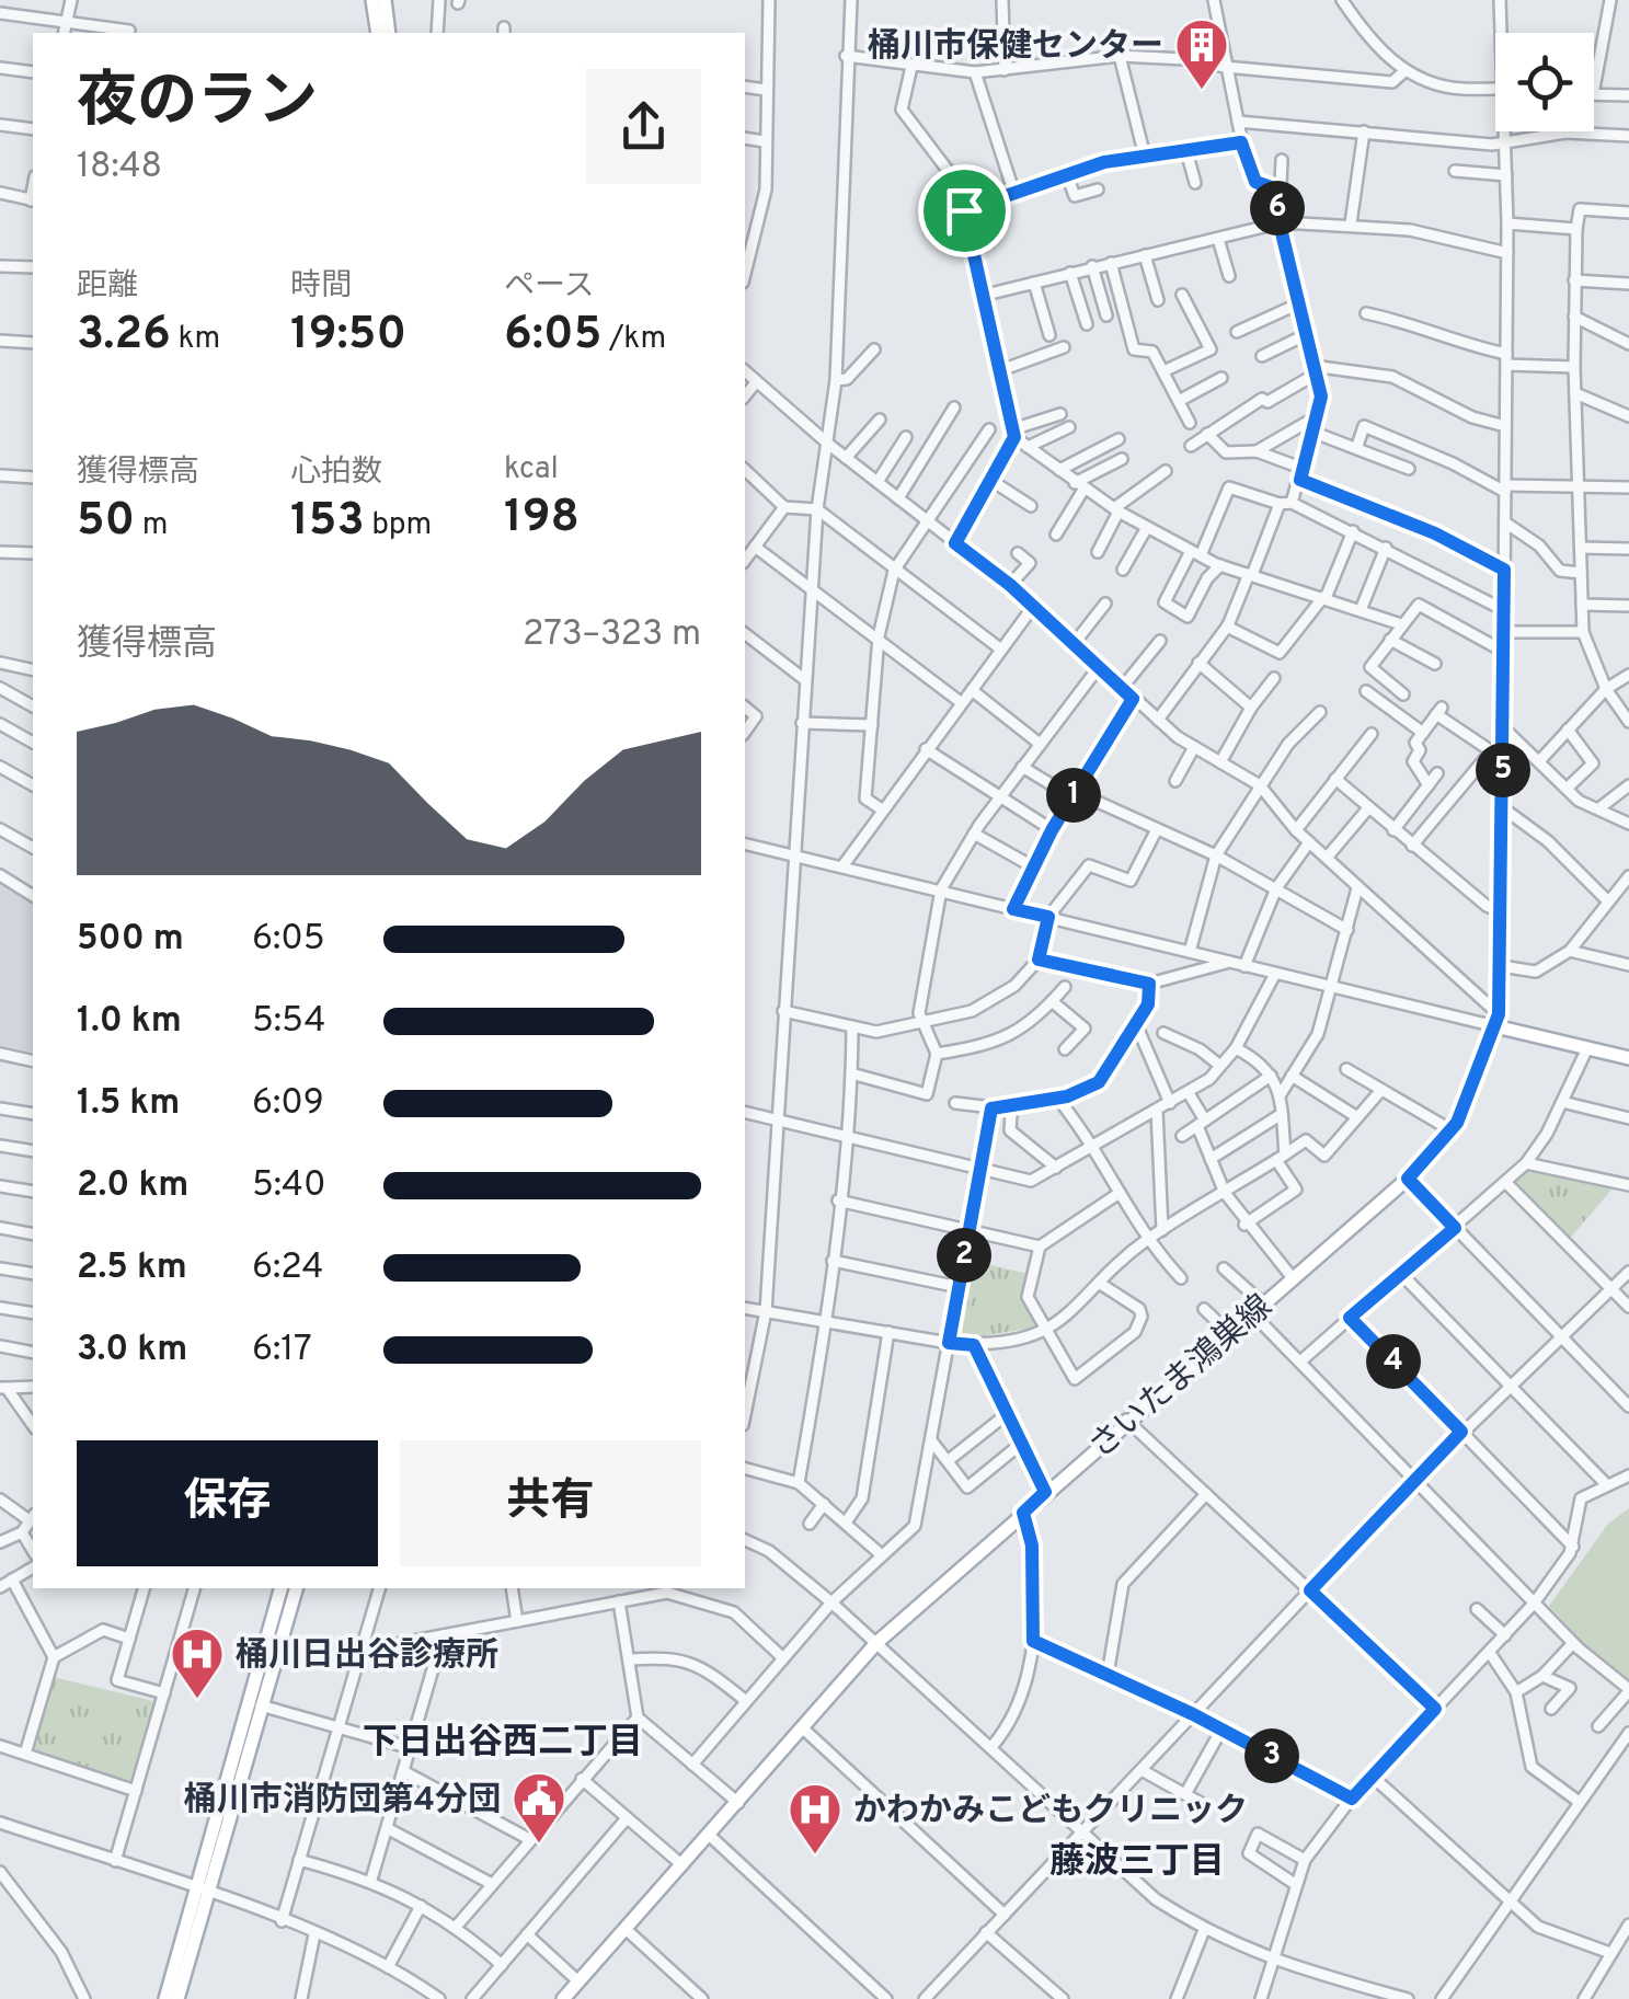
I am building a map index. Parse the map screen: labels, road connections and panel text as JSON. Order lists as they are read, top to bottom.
{
  "streets": {
    "main road": ["さいたま鴻巣線"]
  },
  "districts": ["下日出谷西二丁目", "藤波三丁目"],
  "places": {
    "building": ["桶川市保健センター"],
    "hospital": ["桶川日出谷診療所", "かわかみこどもクリニック"],
    "public building": ["桶川市消防団第4分団"]
  },
  "page": {
    "heading": ["夜のラン", "18:48"],
    "pins": [
      "6",
      "5",
      "1",
      "2",
      "4",
      "3"
    ],
    "stats": [
      ["距離", "3.26 km"],
      ["時間", "19:50"],
      ["ペース", "6:05 /km"],
      ["獲得標高", "50 m"],
      ["心拍数", "153 bpm"],
      ["kcal", "198"]
    ],
    "chart": ["獲得標高", "273–323 m"],
    "list": [
      {
        "name": "500 m",
        "note": "6:05"
      },
      {
        "name": "1.0 km",
        "note": "5:54"
      },
      {
        "name": "1.5 km",
        "note": "6:09"
      },
      {
        "name": "2.0 km",
        "note": "5:40"
      },
      {
        "name": "2.5 km",
        "note": "6:24"
      },
      {
        "name": "3.0 km",
        "note": "6:17"
      }
    ],
    "buttons": ["保存", "共有"]
  }
}
